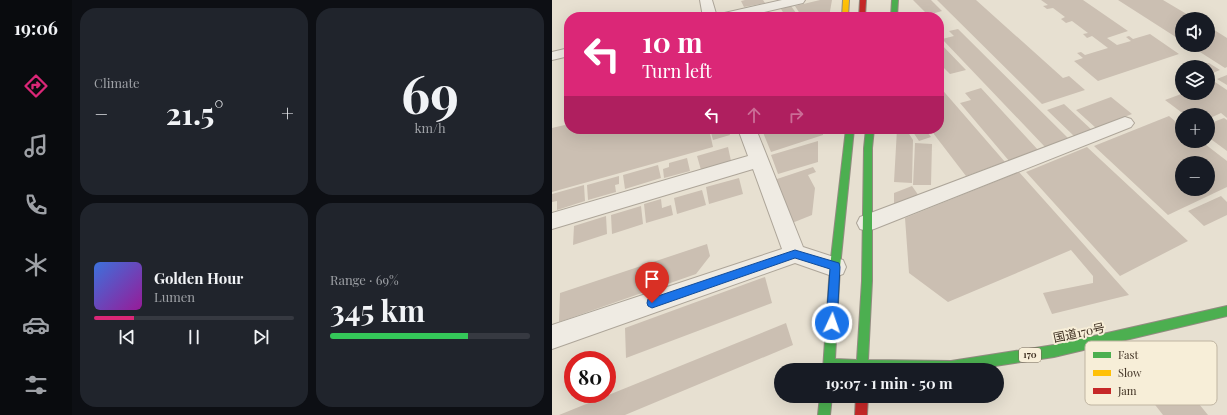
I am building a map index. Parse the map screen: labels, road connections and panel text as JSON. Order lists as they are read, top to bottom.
{
  "streets": {
    "highway": ["国道170号", "170"]
  },
  "crossings": [
    ["国道170号", "170"]
  ],
  "legend": ["Fast", "Slow", "Jam"],
  "page": {
    "tabs": "19:06",
    "tile": [
      "Climate",
      ["69", "km/h"],
      ["Range · 69%", "345 km"]
    ],
    "map_buttons": ["+", "−"],
    "turn": ["10 m", "Turn left"],
    "heat": ["−", "21.5°", "+"],
    "song": ["Golden Hour", "Lumen"],
    "limit": "80",
    "trip": "19:07 · 1 min · 50 m"
  }
}
